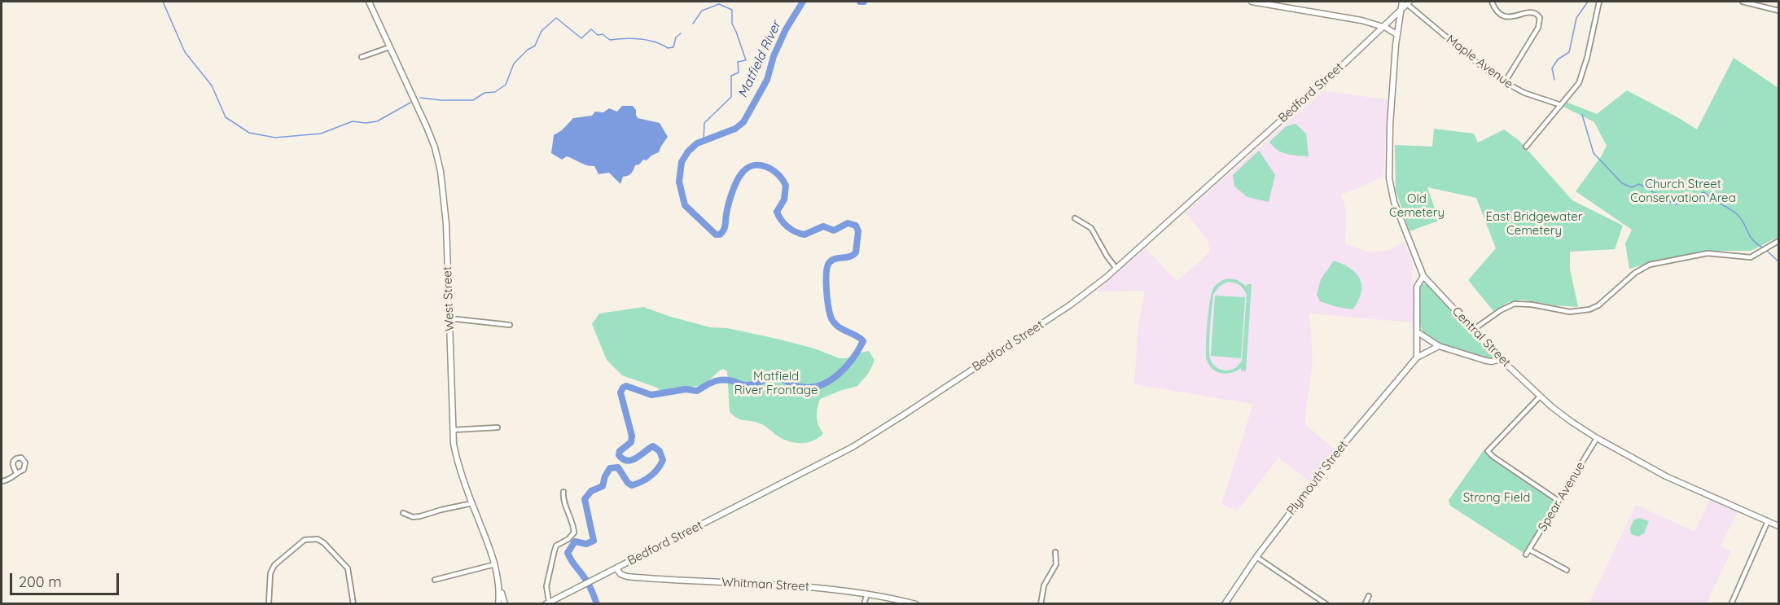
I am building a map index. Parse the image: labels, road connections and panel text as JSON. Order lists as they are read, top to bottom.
{
  "streets": {
    "main road": [
      "Bedford Street",
      "West Street",
      "Central Street",
      "Plymouth Street",
      "Whitman Street"
    ],
    "street": ["Maple Avenue", "Spear Avenue"]
  },
  "crossings": [
    ["Maple Avenue", "Central Street"],
    ["Bedford Street", "Central Street"],
    ["Bedford Street", "Whitman Street"],
    ["Central Street", "Spear Avenue"]
  ],
  "water": ["Matfield River"],
  "parks": [
    "Church Street Conservation Area",
    "Old Cemetery",
    "East Bridgewater Cemetery",
    "Matfield River Frontage",
    "Strong Field"
  ],
  "scale_bar": "200 m"
}
